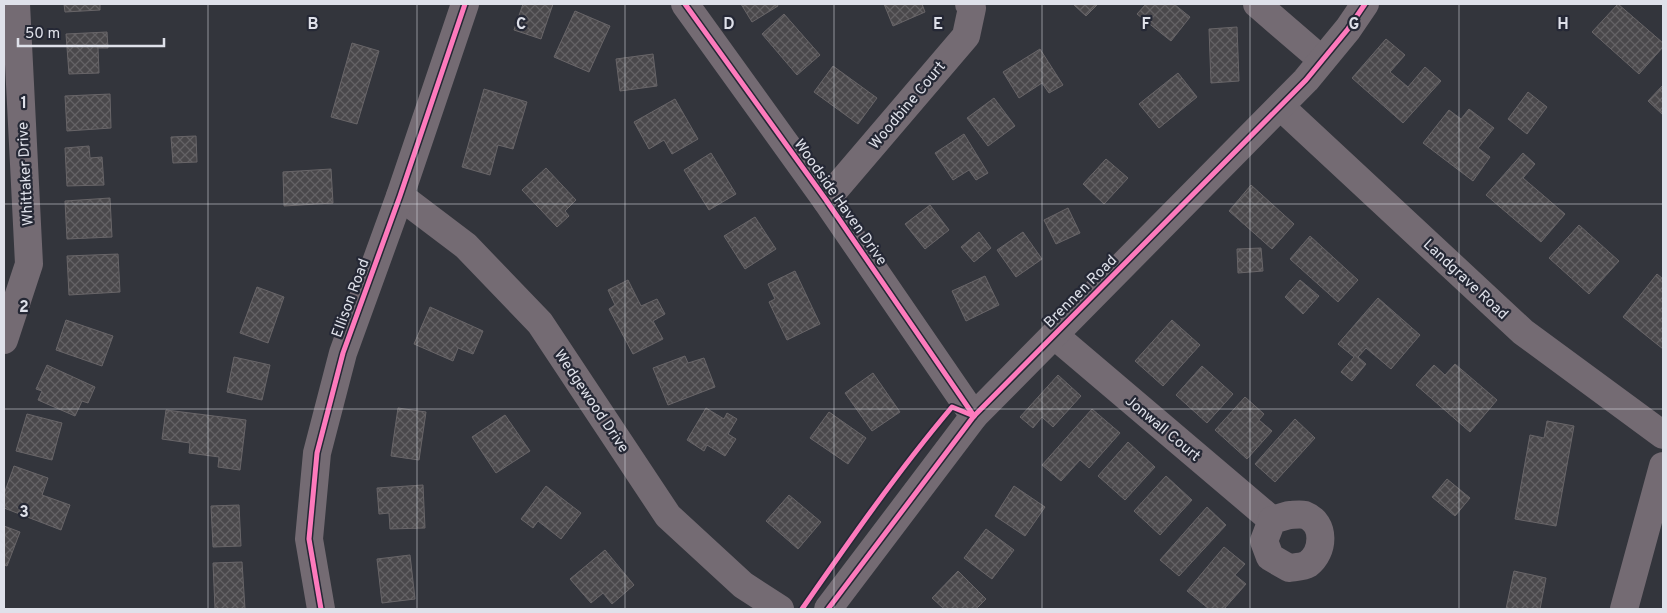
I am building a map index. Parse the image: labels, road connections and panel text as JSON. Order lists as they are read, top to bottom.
{
  "streets": {
    "street": [
      "Woodbine Court",
      "Whittaker Drive",
      "Woodside Haven Drive",
      "Landgrave Road",
      "Brennen Road",
      "Ellison Road",
      "Wedgewood Drive",
      "Jonwall Court"
    ]
  },
  "crossings": [
    ["Woodbine Court", "Woodside Haven Drive"],
    ["Woodside Haven Drive", "Brennen Road"],
    ["Landgrave Road", "Brennen Road"],
    ["Brennen Road", "Jonwall Court"],
    ["Ellison Road", "Wedgewood Drive"]
  ],
  "scale_bar": "50 m",
  "grid": {
    "columns": [
      "B",
      "C",
      "D",
      "E",
      "F",
      "G",
      "H"
    ],
    "rows": ["1", "2", "3"]
  }
}
